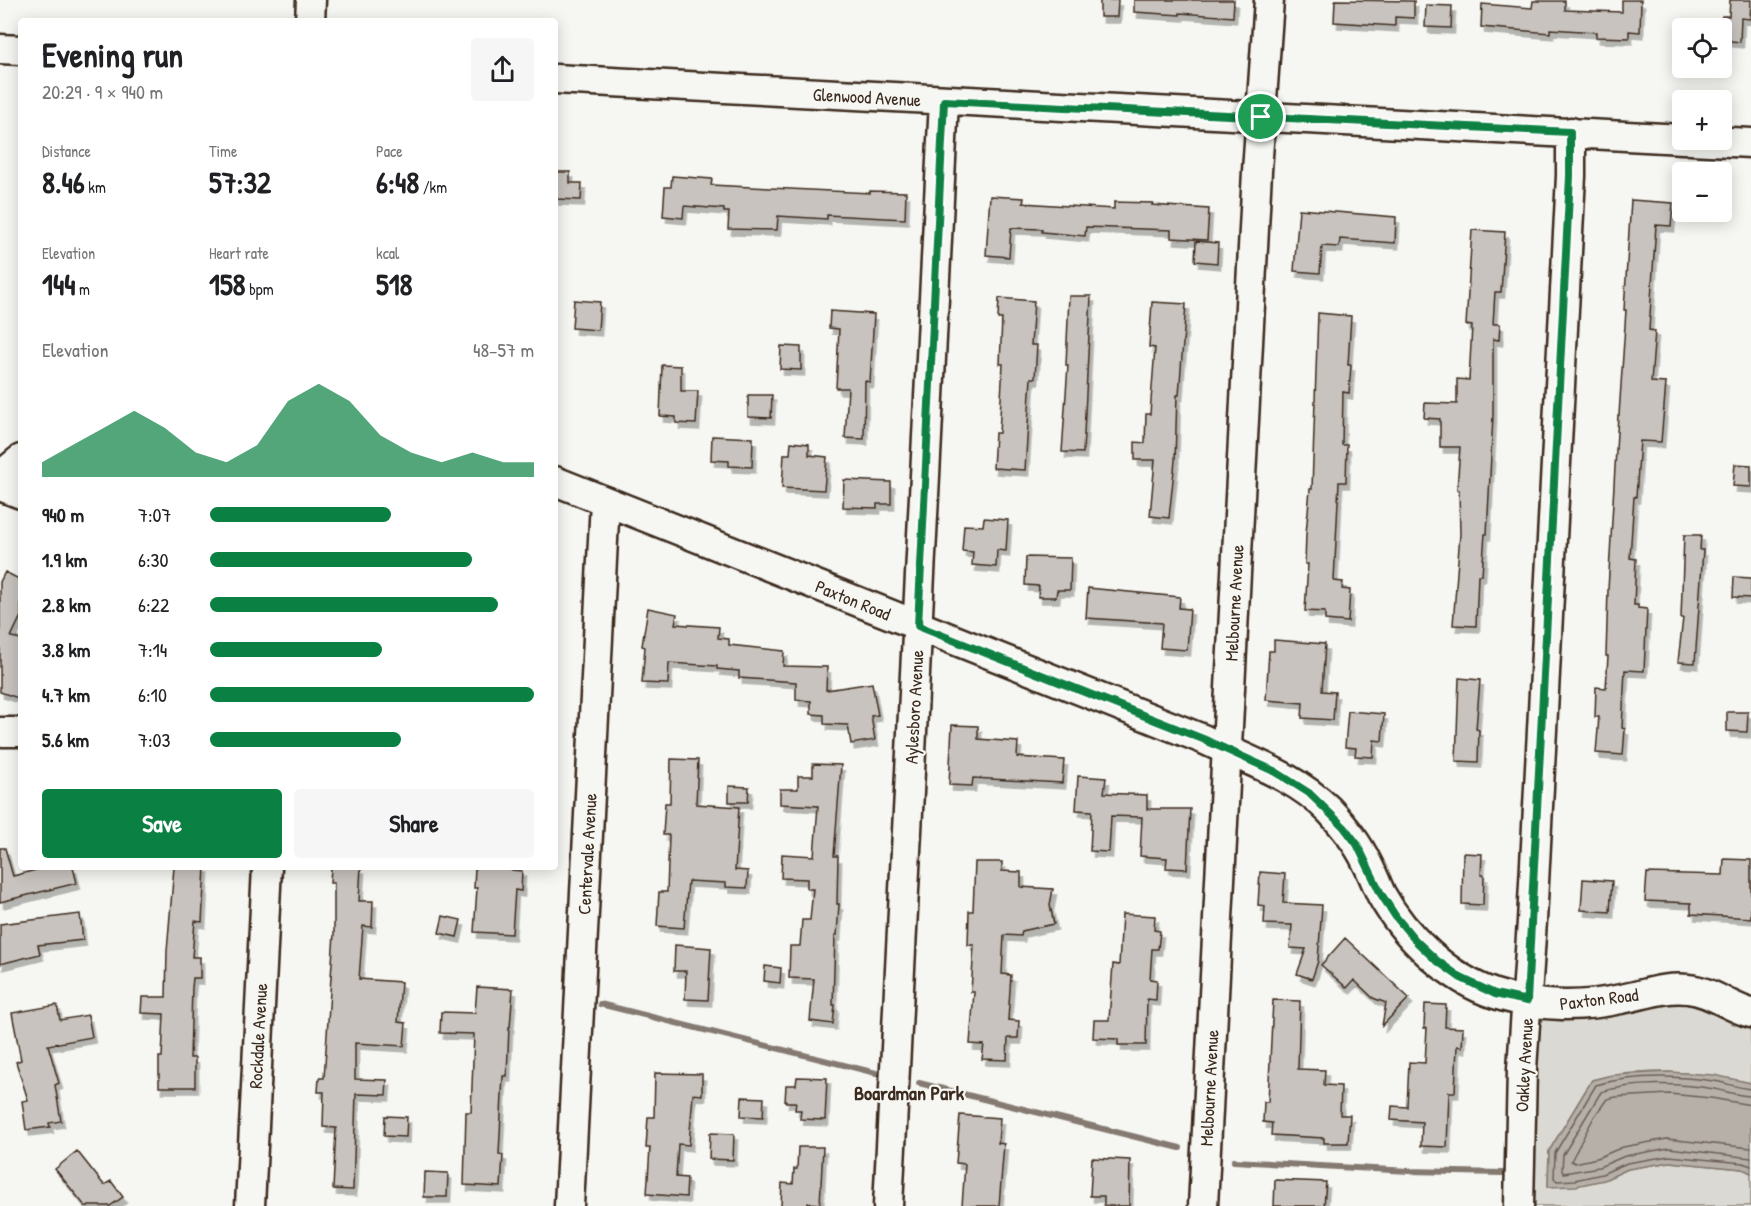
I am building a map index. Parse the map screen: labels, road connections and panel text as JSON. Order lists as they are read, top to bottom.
{
  "streets": {
    "street": [
      "Glenwood Avenue",
      "Paxton Road",
      "Melbourne Avenue",
      "Aylesboro Avenue",
      "Centervale Avenue",
      "Rockdale Avenue",
      "Oakley Avenue"
    ]
  },
  "crossings": [
    ["Glenwood Avenue", "Melbourne Avenue"],
    ["Glenwood Avenue", "Aylesboro Avenue"],
    ["Glenwood Avenue", "Oakley Avenue"],
    ["Paxton Road", "Melbourne Avenue"],
    ["Paxton Road", "Aylesboro Avenue"],
    ["Paxton Road", "Centervale Avenue"],
    ["Paxton Road", "Oakley Avenue"]
  ],
  "districts": ["Boardman Park"],
  "page": {
    "map_buttons": ["+", "−"],
    "heading": ["Evening run", "20:29 · 9 × 940 m"],
    "stats": [
      ["Distance", "8.46 km"],
      ["Time", "57:32"],
      ["Pace", "6:48 /km"],
      ["Elevation", "144 m"],
      ["Heart rate", "158 bpm"],
      ["kcal", "518"]
    ],
    "chart": ["Elevation", "48–57 m"],
    "list": [
      {
        "name": "940 m",
        "note": "7:07"
      },
      {
        "name": "1.9 km",
        "note": "6:30"
      },
      {
        "name": "2.8 km",
        "note": "6:22"
      },
      {
        "name": "3.8 km",
        "note": "7:14"
      },
      {
        "name": "4.7 km",
        "note": "6:10"
      },
      {
        "name": "5.6 km",
        "note": "7:03"
      }
    ],
    "buttons": ["Save", "Share"]
  }
}
